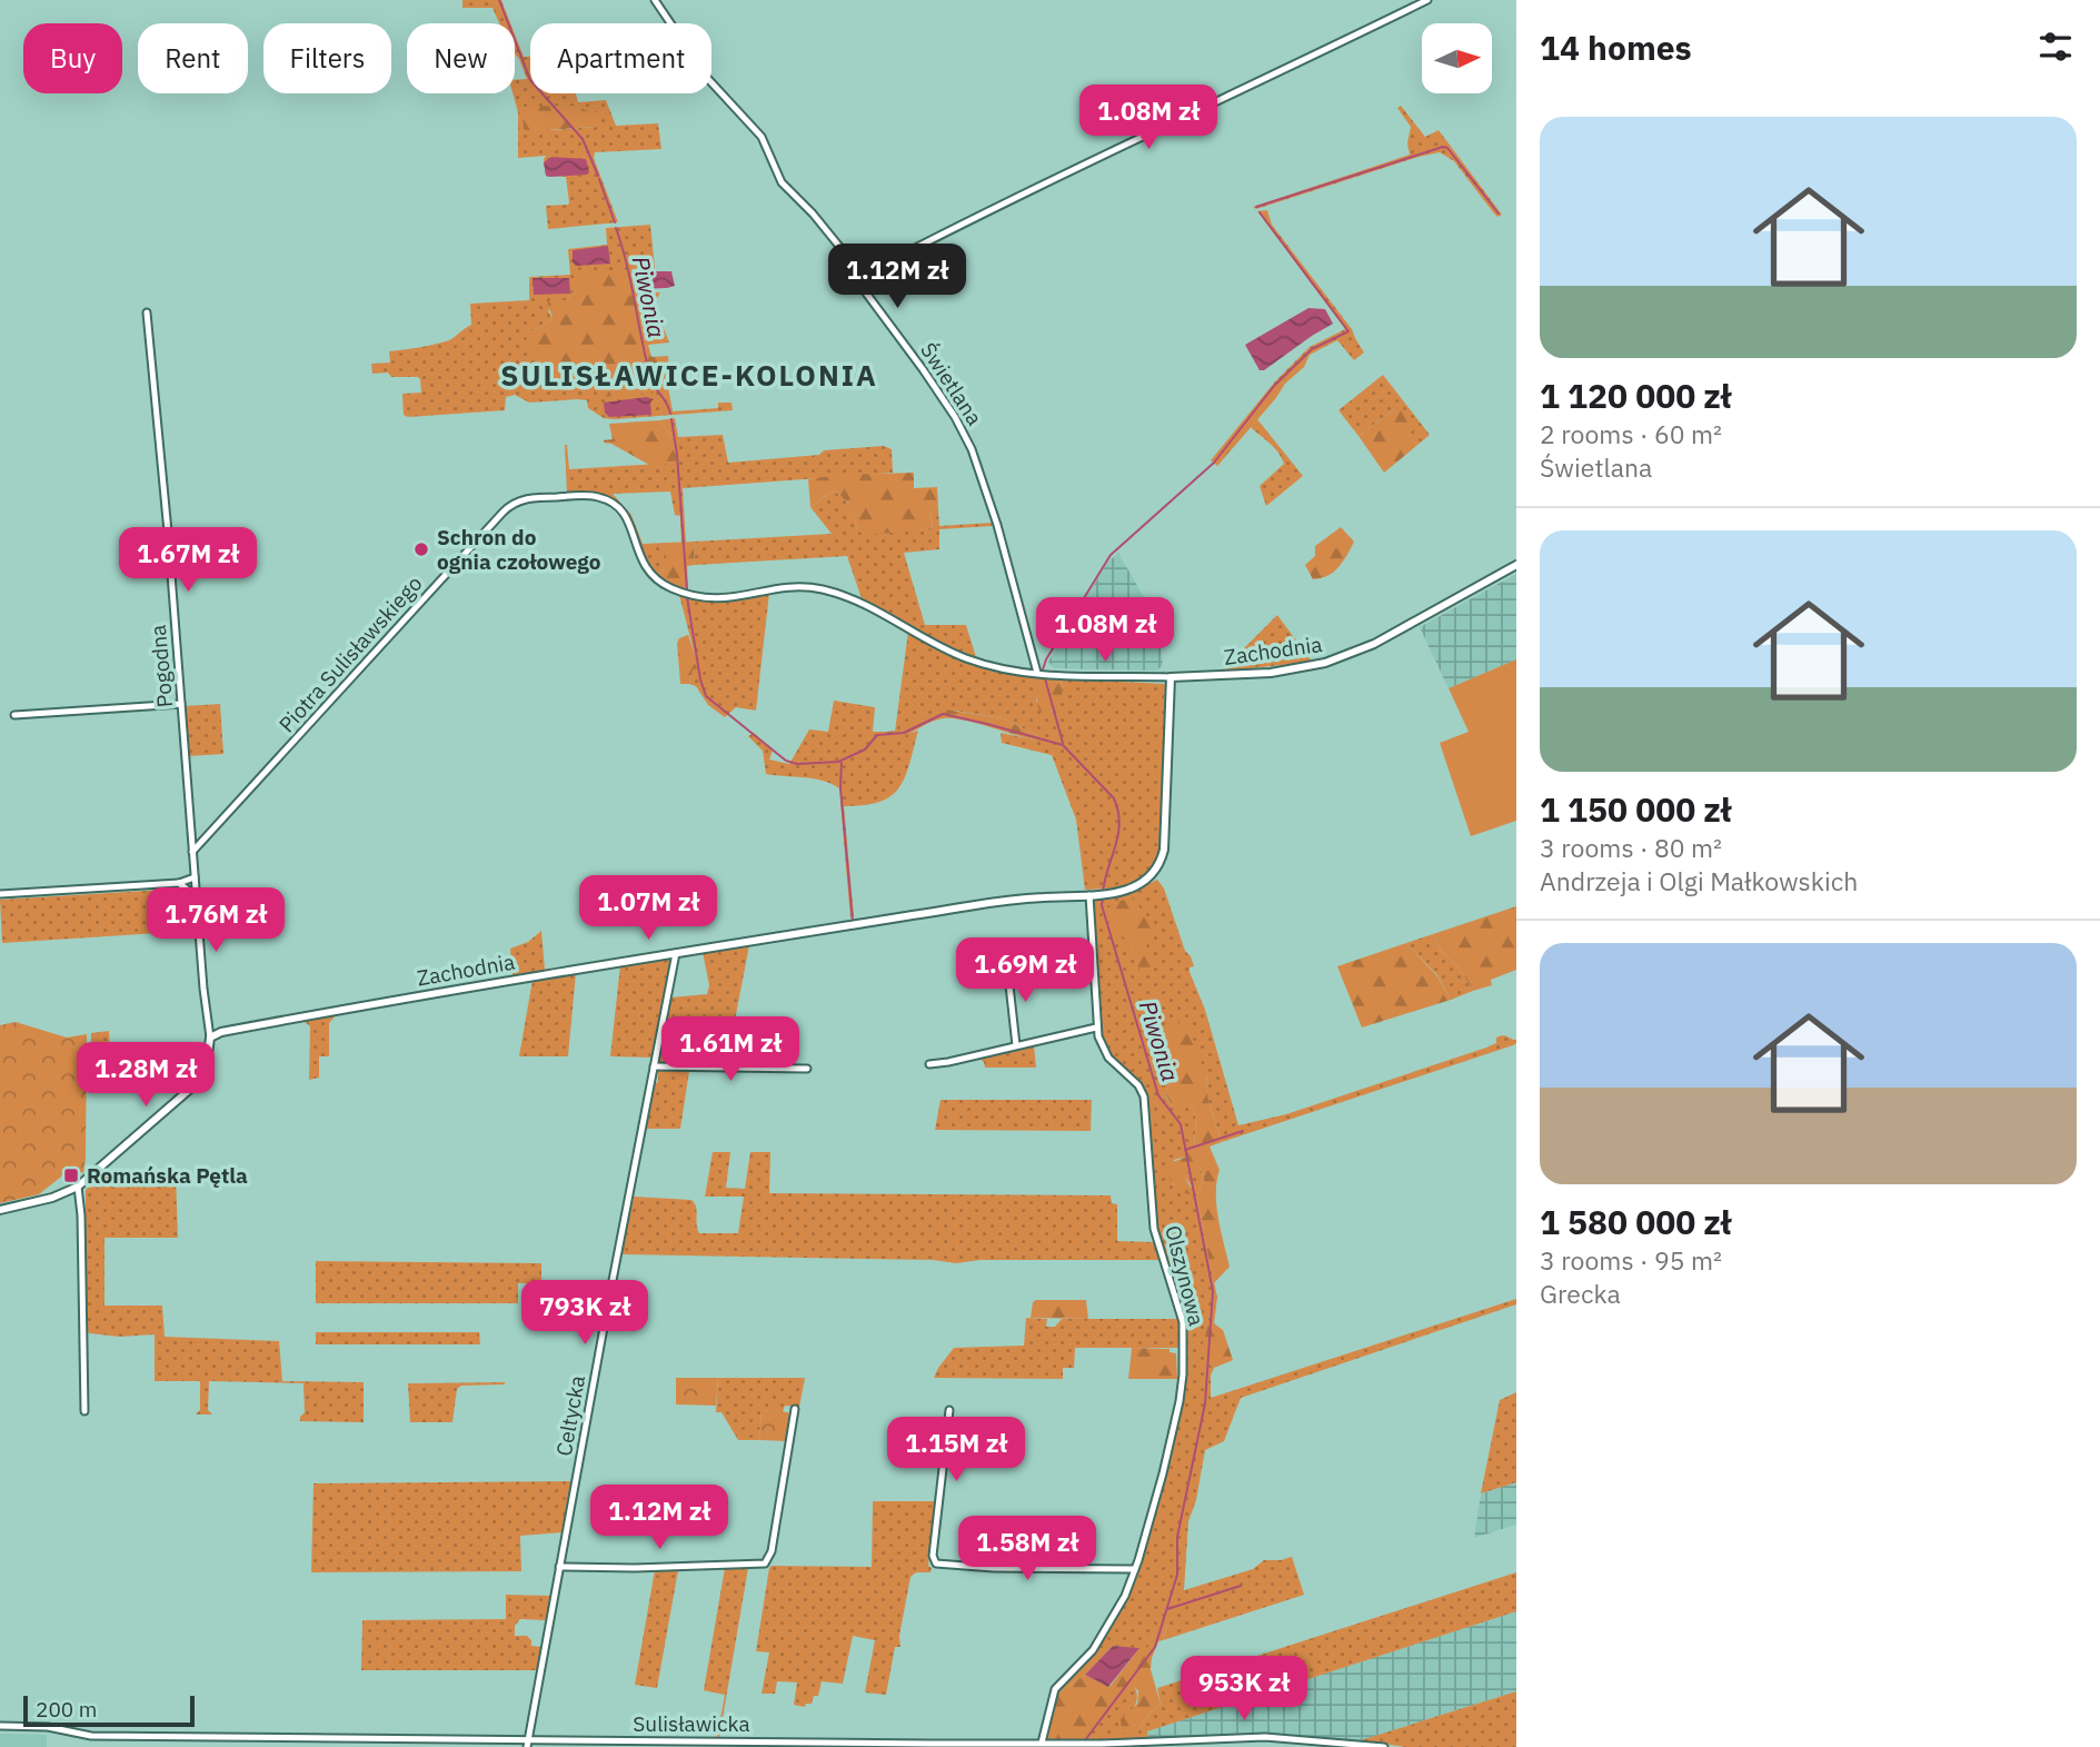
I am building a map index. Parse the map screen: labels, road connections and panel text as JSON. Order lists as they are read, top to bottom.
{
  "streets": {
    "street": [
      "Świetlana",
      "Zachodnia",
      "Piotra Sulisławskiego",
      "Pogodna",
      "Olszynowa",
      "Celtycka",
      "Sulisławicka"
    ]
  },
  "crossings": [
    ["Świetlana", "Piotra Sulisławskiego"],
    ["Zachodnia", "Piotra Sulisławskiego"],
    ["Zachodnia", "Pogodna"],
    ["Zachodnia", "Olszynowa"],
    ["Zachodnia", "Celtycka"],
    ["Piotra Sulisławskiego", "Pogodna"],
    ["Olszynowa", "Sulisławicka"],
    ["Celtycka", "Sulisławicka"]
  ],
  "districts": ["SULISŁAWICE-KOLONIA"],
  "water": ["Piwonia"],
  "places": {
    "other": ["Schron do ognia czołowego"],
    "transit": ["Romańska Pętla"]
  },
  "scale_bar": "200 m",
  "north": "right",
  "page": {
    "heading": "14 homes",
    "chip": [
      "Buy",
      "Rent",
      "Filters",
      "New",
      "Apartment"
    ],
    "price": [
      "1.08M zł",
      "1.12M zł",
      "1.67M zł",
      "1.08M zł",
      "1.07M zł",
      "1.76M zł",
      "1.69M zł",
      "1.61M zł",
      "1.28M zł",
      "793K zł",
      "1.15M zł",
      "1.12M zł",
      "1.58M zł",
      "953K zł"
    ],
    "list": [
      {
        "name": "1 120 000 zł",
        "note": "2 rooms · 60 m² · Świetlana"
      },
      {
        "name": "1 150 000 zł",
        "note": "3 rooms · 80 m² · Andrzeja i Olgi Małkowskich"
      },
      {
        "name": "1 580 000 zł",
        "note": "3 rooms · 95 m² · Grecka"
      }
    ],
    "scale": "200 m"
  }
}
